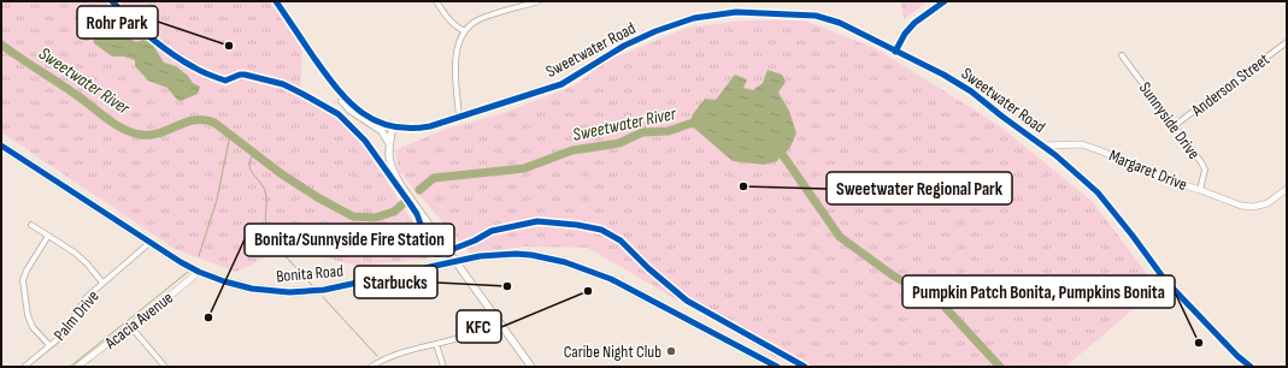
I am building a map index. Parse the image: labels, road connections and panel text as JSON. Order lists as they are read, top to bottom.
{
  "streets": {
    "main road": ["Sweetwater Road", "Bonita Road"],
    "street": [
      "Anderson Street",
      "Sunnyside Drive",
      "Margaret Drive",
      "Palm Drive",
      "Acacia Avenue"
    ]
  },
  "crossings": [
    ["Sweetwater Road", "Margaret Drive"],
    ["Anderson Street", "Sunnyside Drive"],
    ["Sunnyside Drive", "Margaret Drive"],
    ["Bonita Road", "Palm Drive"],
    ["Bonita Road", "Acacia Avenue"]
  ],
  "water": ["Sweetwater River"],
  "places": [
    "Rohr Park",
    "Sweetwater Regional Park",
    "Starbucks",
    "KFC",
    "Bonita/Sunnyside Fire Station",
    "Pumpkin Patch Bonita, Pumpkins Bonita",
    "Caribe Night Club"
  ]
}
